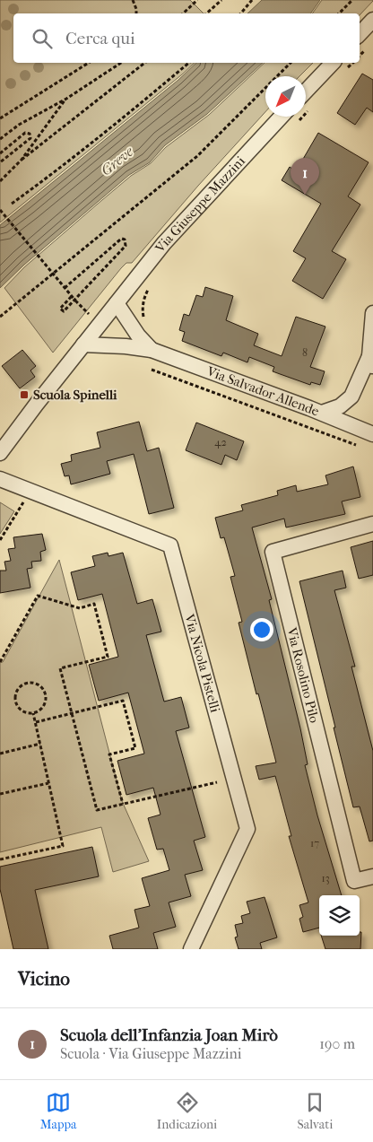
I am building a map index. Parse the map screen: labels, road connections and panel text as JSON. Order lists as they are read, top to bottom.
{
  "streets": {
    "street": [
      "Via Giuseppe Mazzini",
      "Via Salvador Allende",
      "Via Nicola Pistelli",
      "Via Rosolino Pilo"
    ]
  },
  "crossings": [
    ["Via Giuseppe Mazzini", "Via Salvador Allende"]
  ],
  "water": ["Greve"],
  "places": {
    "transit": ["Scuola Spinelli"]
  },
  "house_numbers": [
    "8",
    "42",
    "17",
    "13"
  ],
  "north": "bottom left",
  "page": {
    "search": "Cerca qui",
    "pins": "1",
    "heading": "Vicino",
    "list": [
      {
        "mark": "1",
        "name": "Scuola dell'Infanzia Joan Mirò",
        "note": "Scuola · Via Giuseppe Mazzini",
        "value": "190 m"
      }
    ],
    "nav": ["Mappa", "Indicazioni", "Salvati"]
  }
}
